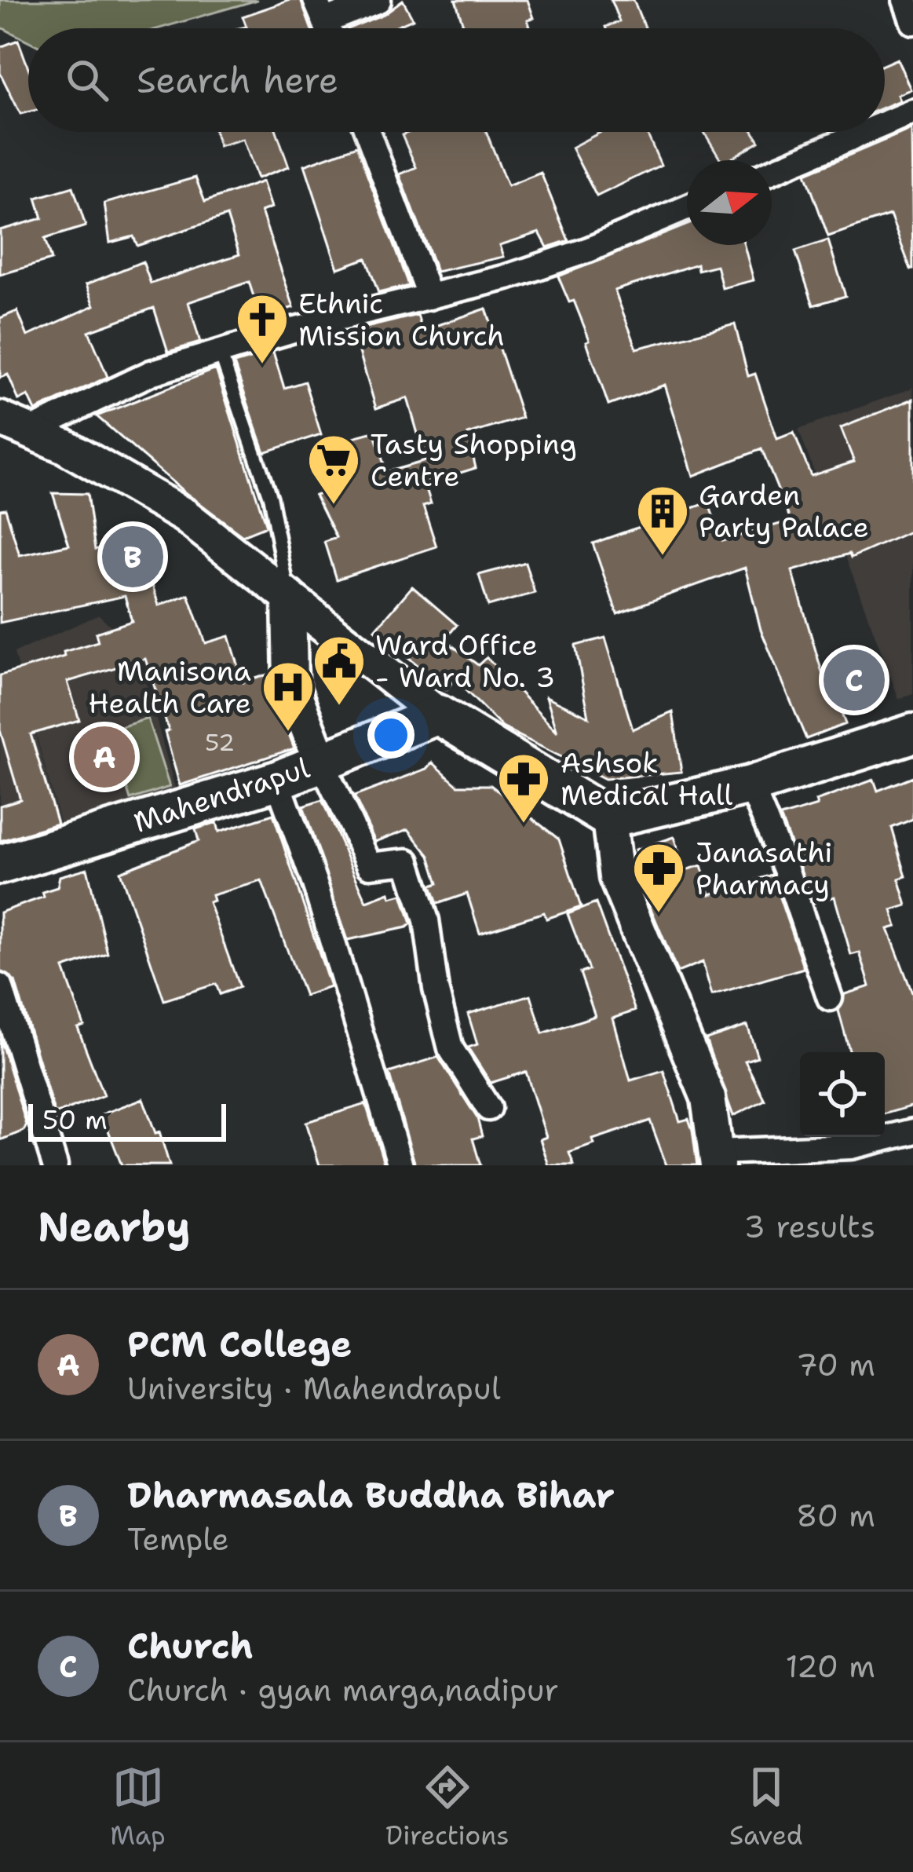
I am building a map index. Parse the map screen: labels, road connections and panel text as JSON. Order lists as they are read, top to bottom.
{
  "streets": {
    "main road": ["Mahendrapul"]
  },
  "places": {
    "church": ["Ethnic Mission Church"],
    "supermarket": ["Tasty Shopping Centre"],
    "building": ["Garden Party Palace"],
    "public building": ["Ward Office - Ward No. 3"],
    "hospital": ["Manisona Health Care"],
    "pharmacy": ["Ashsok Medical Hall", "Janasathi Pharmacy"]
  },
  "house_numbers": ["52"],
  "scale_bar": "50 m",
  "north": "right",
  "page": {
    "search": "Search here",
    "pins": ["B", "C", "A"],
    "scale": "50 m",
    "heading": ["Nearby", "3 results"],
    "list": [
      {
        "mark": "A",
        "name": "PCM College",
        "note": "University · Mahendrapul",
        "value": "70 m"
      },
      {
        "mark": "B",
        "name": "Dharmasala Buddha Bihar",
        "note": "Temple",
        "value": "80 m"
      },
      {
        "mark": "C",
        "name": "Church",
        "note": "Church · gyan marga,nadipur",
        "value": "120 m"
      }
    ],
    "nav": ["Map", "Directions", "Saved"]
  }
}
